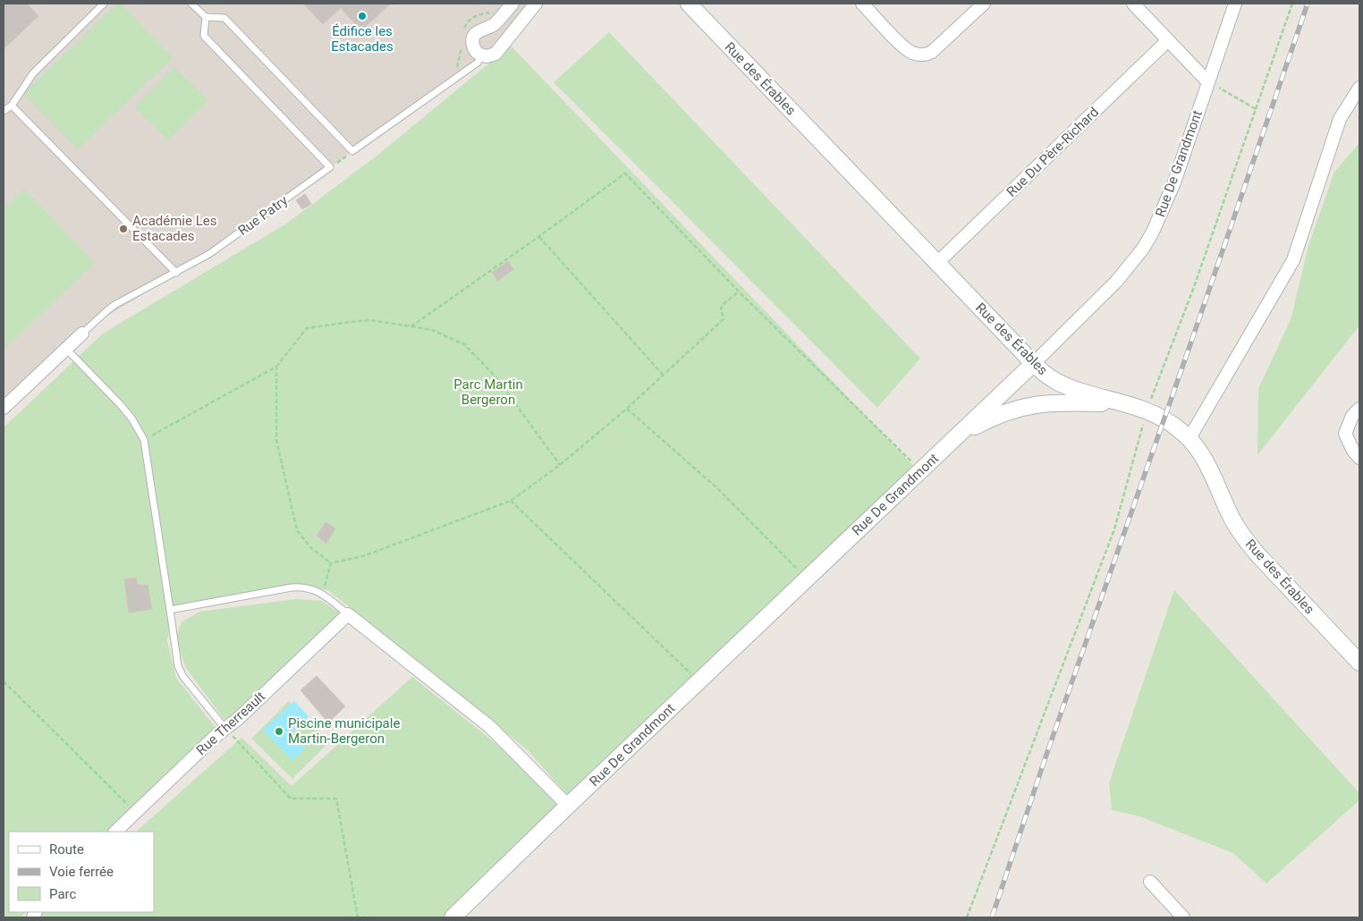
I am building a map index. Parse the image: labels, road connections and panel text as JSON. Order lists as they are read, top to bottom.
{
  "streets": {
    "street": [
      "Rue des Érables",
      "Rue Du Père-Richard",
      "Rue De Grandmont",
      "Rue Patry",
      "Rue Therreault"
    ]
  },
  "crossings": [
    ["Rue des Érables", "Rue Du Père-Richard"],
    ["Rue des Érables", "Rue De Grandmont"]
  ],
  "parks": ["Parc Martin Bergeron"],
  "places": ["Édifice les Estacades", "Académie Les Estacades", "Piscine municipale Martin-Bergeron"],
  "legend": ["Route", "Voie ferrée", "Parc"]
}
